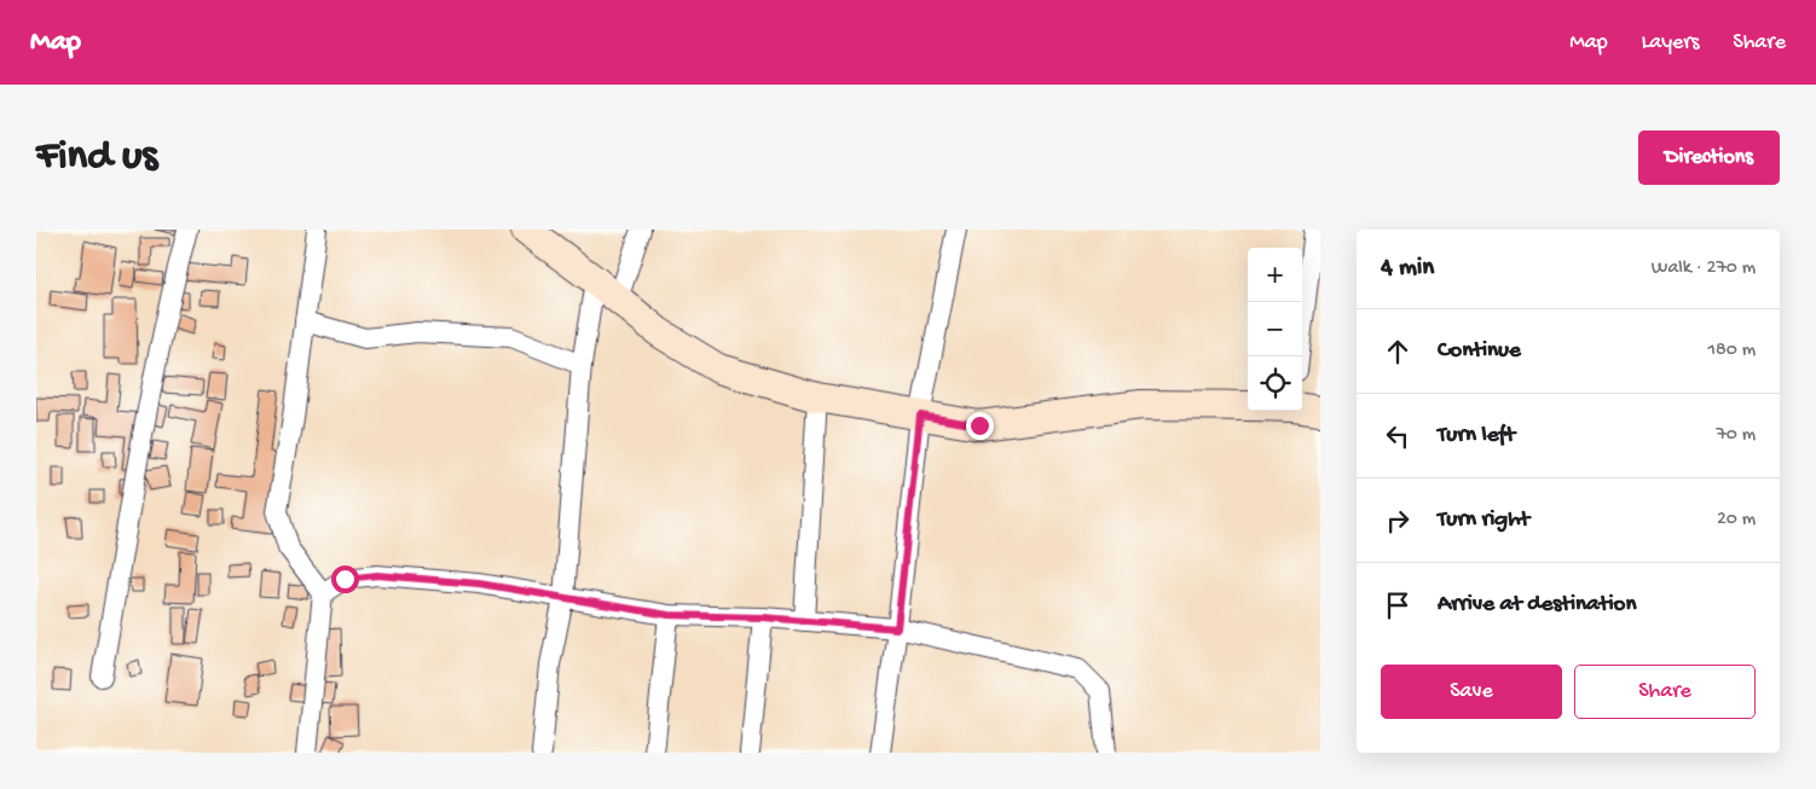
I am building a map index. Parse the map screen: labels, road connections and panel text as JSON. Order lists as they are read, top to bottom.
{
  "page": {
    "header": "Map",
    "nav": ["Map", "Layers", "Share"],
    "buttons": [
      "Directions",
      ["Save", "Share"]
    ],
    "title": "Find us",
    "heading": ["4 min", "Walk · 270 m"],
    "map_buttons": ["+", "−"],
    "list": [
      ["Continue", "180 m"],
      ["Turn left", "70 m"],
      ["Turn right", "20 m"],
      "Arrive at destination"
    ]
  }
}
